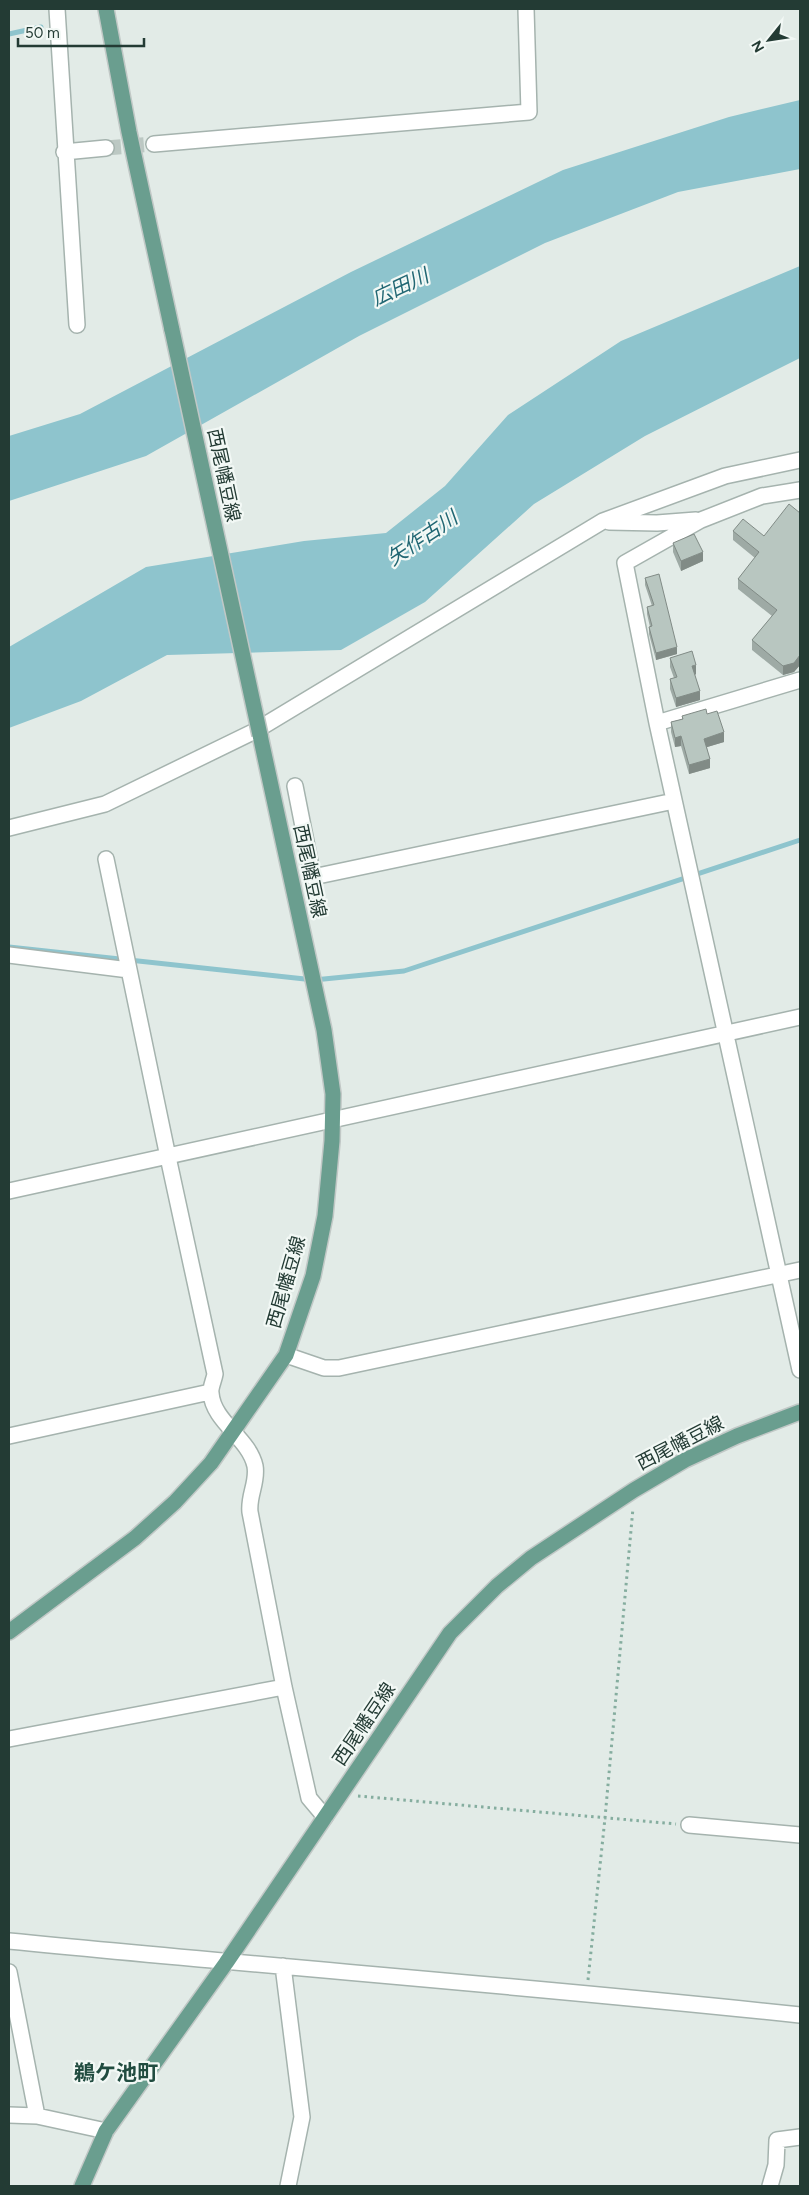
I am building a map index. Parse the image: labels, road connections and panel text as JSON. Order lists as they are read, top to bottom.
{
  "streets": {
    "main road": ["西尾幡豆線"]
  },
  "districts": ["鵜ケ池町"],
  "water": ["広田川", "矢作古川"],
  "scale_bar": "50 m",
  "north": "bottom left"
}
